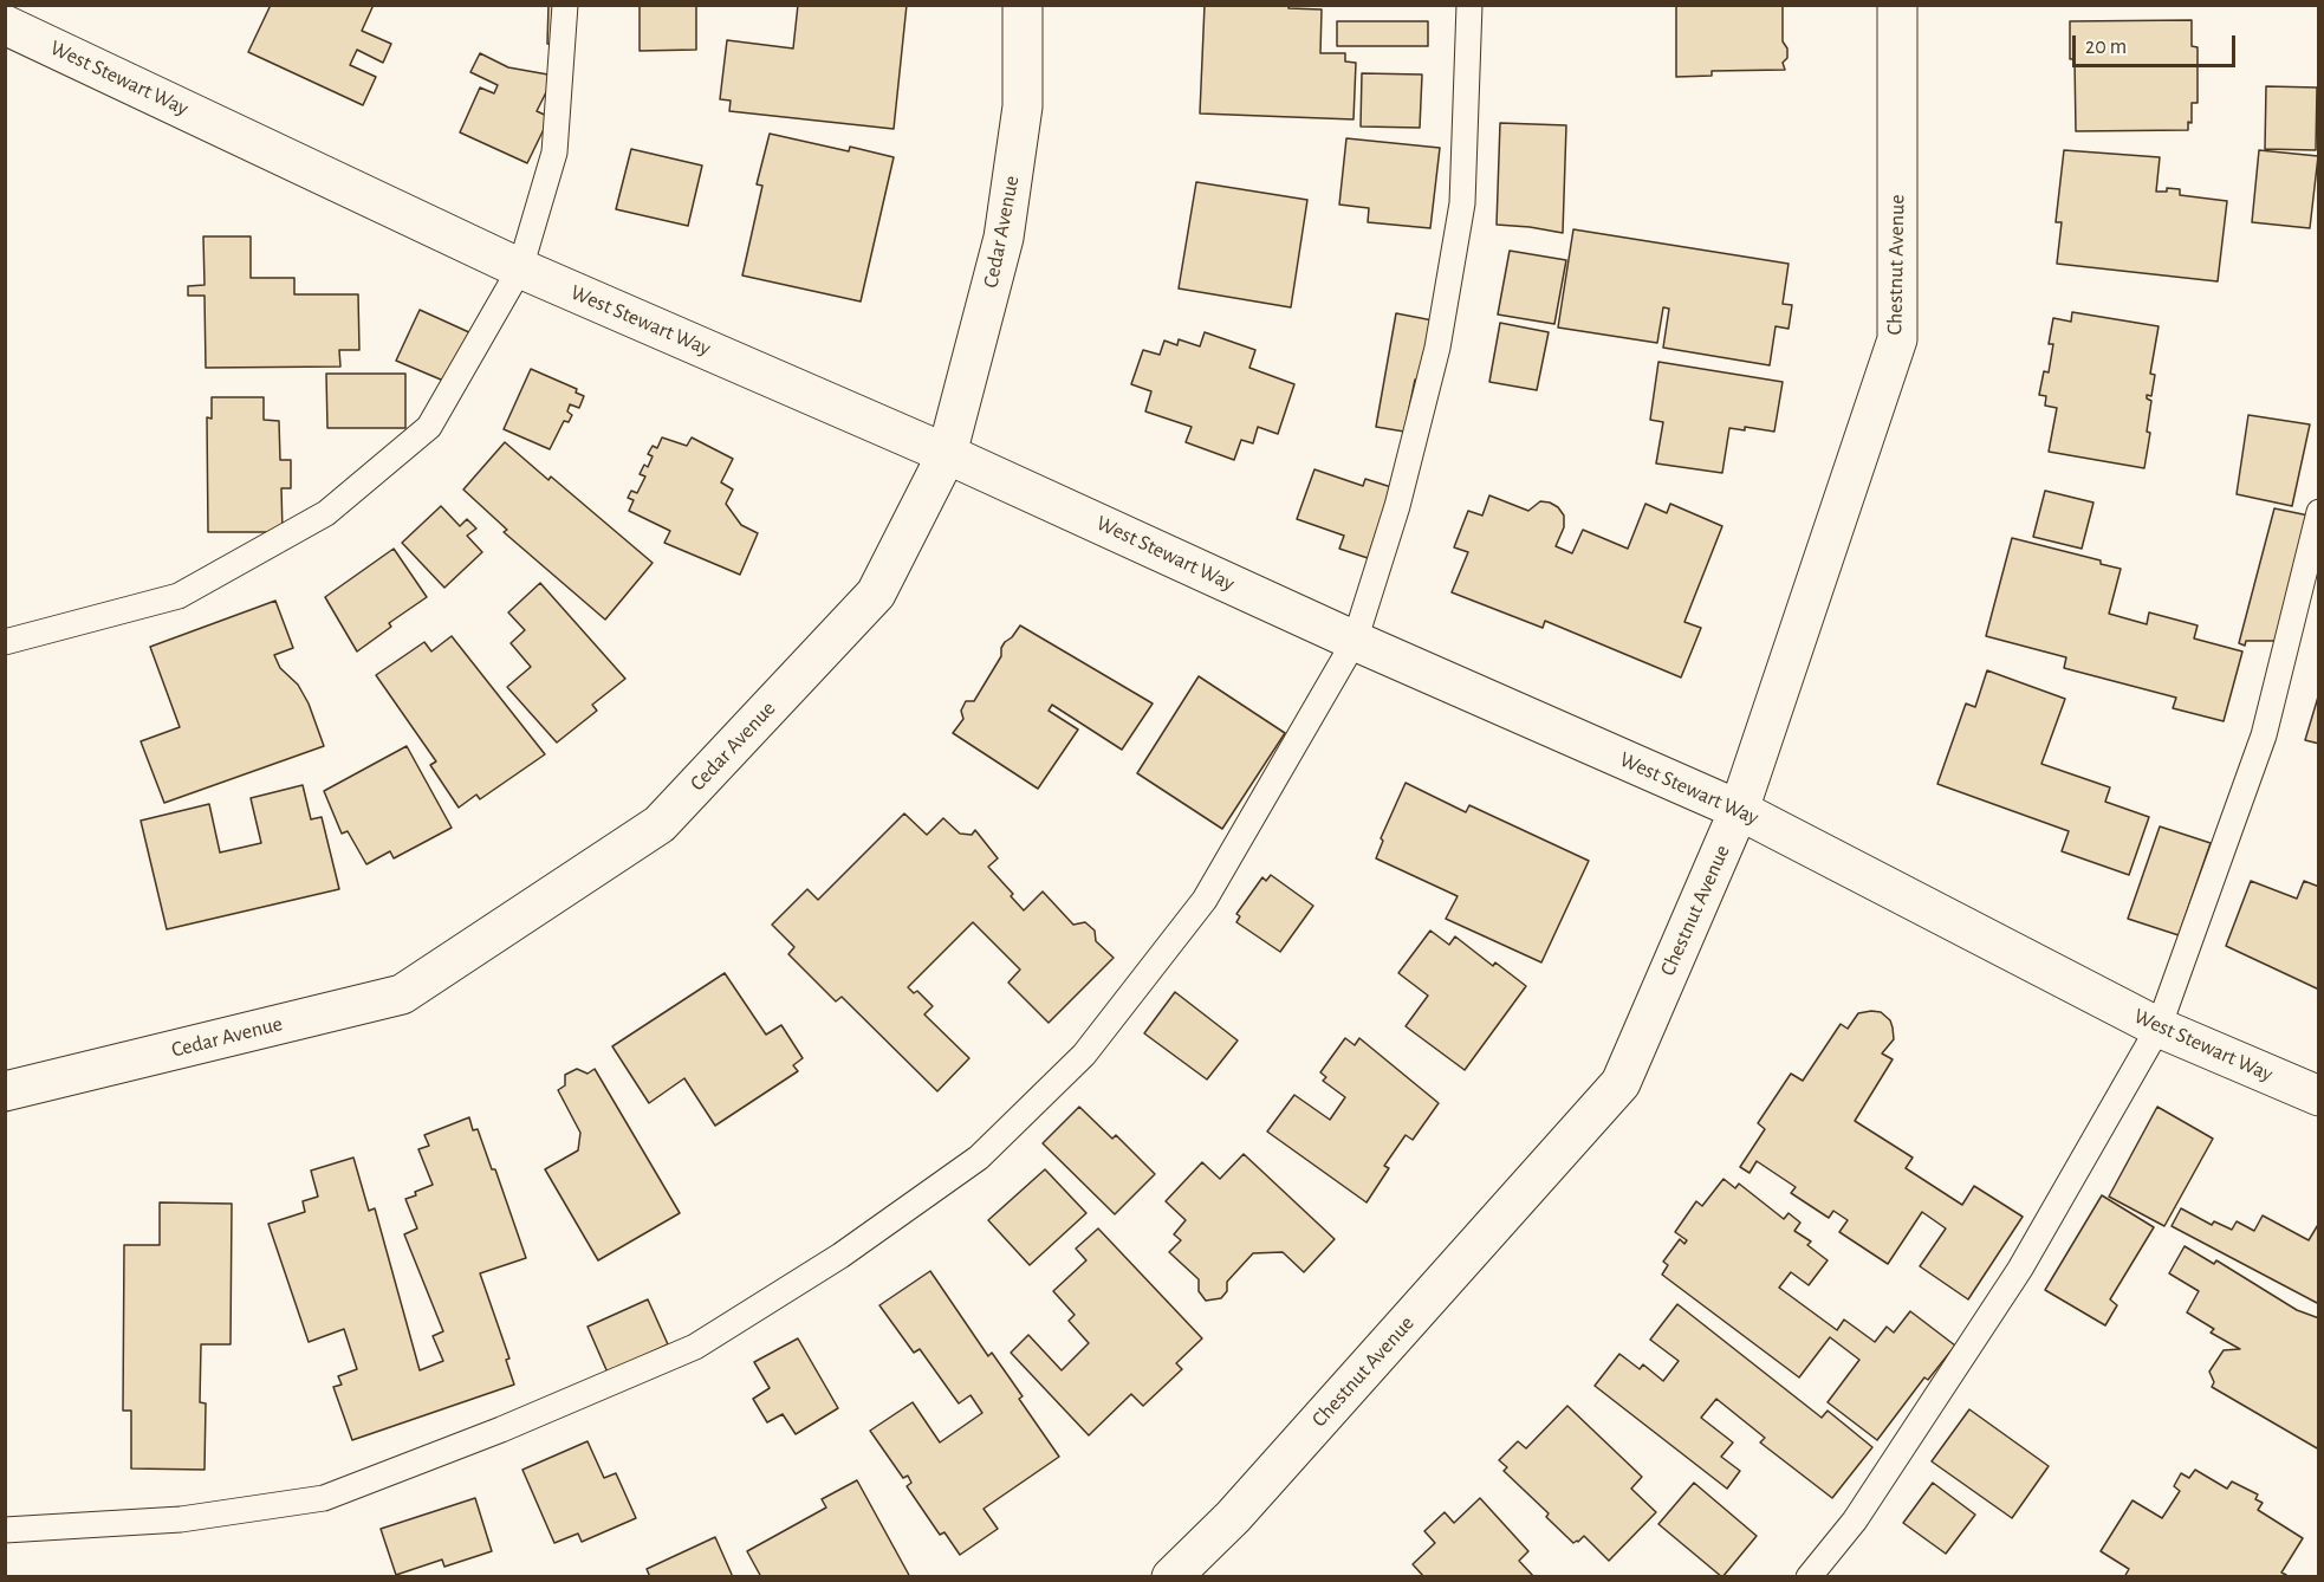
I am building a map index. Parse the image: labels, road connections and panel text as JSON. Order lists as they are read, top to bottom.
{
  "streets": {
    "street": ["West Stewart Way", "Cedar Avenue", "Chestnut Avenue"]
  },
  "crossings": [
    ["West Stewart Way", "Cedar Avenue"],
    ["West Stewart Way", "Chestnut Avenue"]
  ],
  "scale_bar": "20 m"
}
